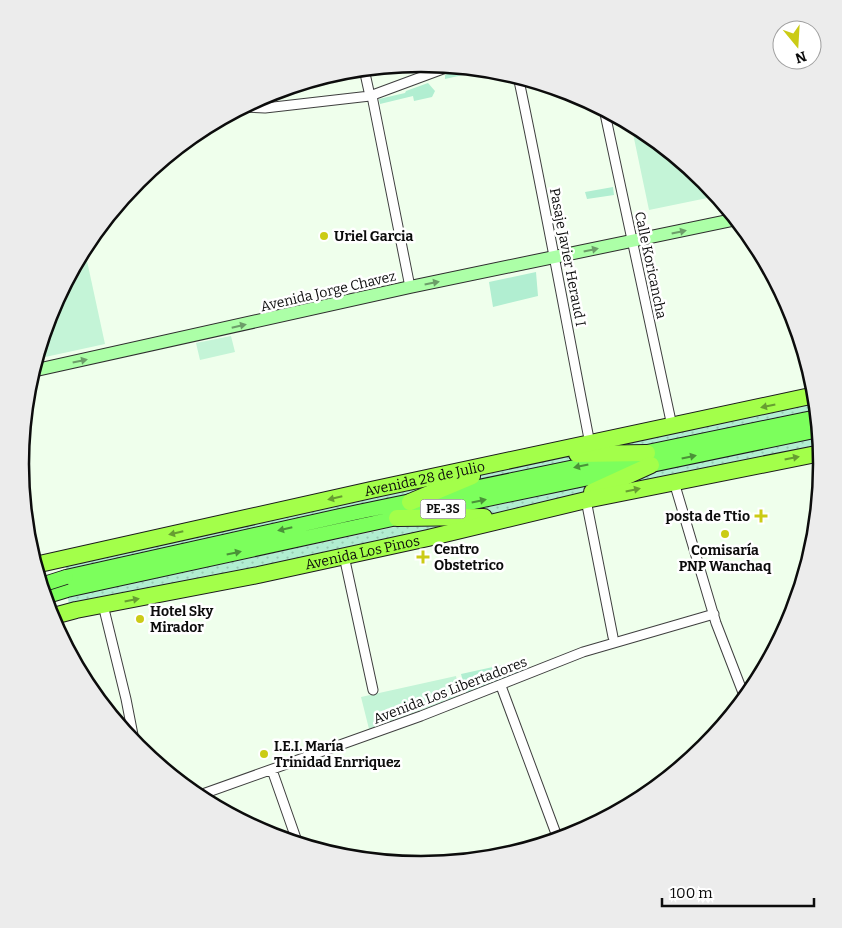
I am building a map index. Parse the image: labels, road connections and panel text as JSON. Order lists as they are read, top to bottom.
{
  "streets": {
    "highway": ["Avenida 28 de Julio", "Avenida Los Pinos"],
    "main road": ["PE-3S"],
    "street": [
      "Pasaje Javier Heraud I",
      "Calle Koricancha",
      "Avenida Jorge Chavez",
      "Avenida Los Libertadores"
    ]
  },
  "crossings": [
    ["Pasaje Javier Heraud I", "Avenida Jorge Chavez"],
    ["Pasaje Javier Heraud I", "Avenida 28 de Julio"],
    ["Calle Koricancha", "Avenida Jorge Chavez"],
    ["Calle Koricancha", "Avenida 28 de Julio"]
  ],
  "one_way": ["Avenida Jorge Chavez"],
  "places": {
    "other": [
      "Uriel Garcia",
      "Comisaría PNP Wanchaq",
      "Hotel Sky Mirador",
      "I.E.I. María Trinidad Enrriquez"
    ],
    "health": ["posta de Ttio", "Centro Obstetrico"]
  },
  "scale_bar": "100 m",
  "north": "bottom"
}
